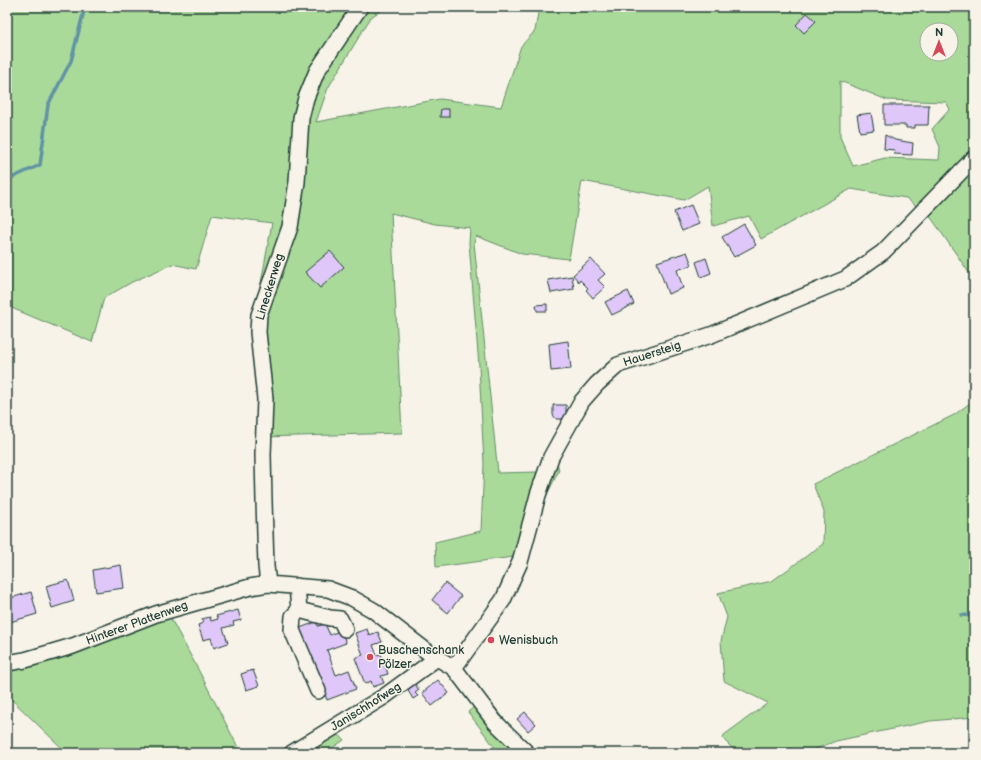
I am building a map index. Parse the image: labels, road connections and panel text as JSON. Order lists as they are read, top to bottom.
{
  "streets": {
    "street": [
      "Lineckerweg",
      "Hauersteig",
      "Hinterer Plattenweg",
      "Janischhofweg"
    ]
  },
  "crossings": [
    ["Lineckerweg", "Hinterer Plattenweg"],
    ["Hauersteig", "Hinterer Plattenweg"],
    ["Hinterer Plattenweg", "Janischhofweg"]
  ],
  "places": ["Wenisbuch", "Buschenschank Pölzer"],
  "north": "top"
}
